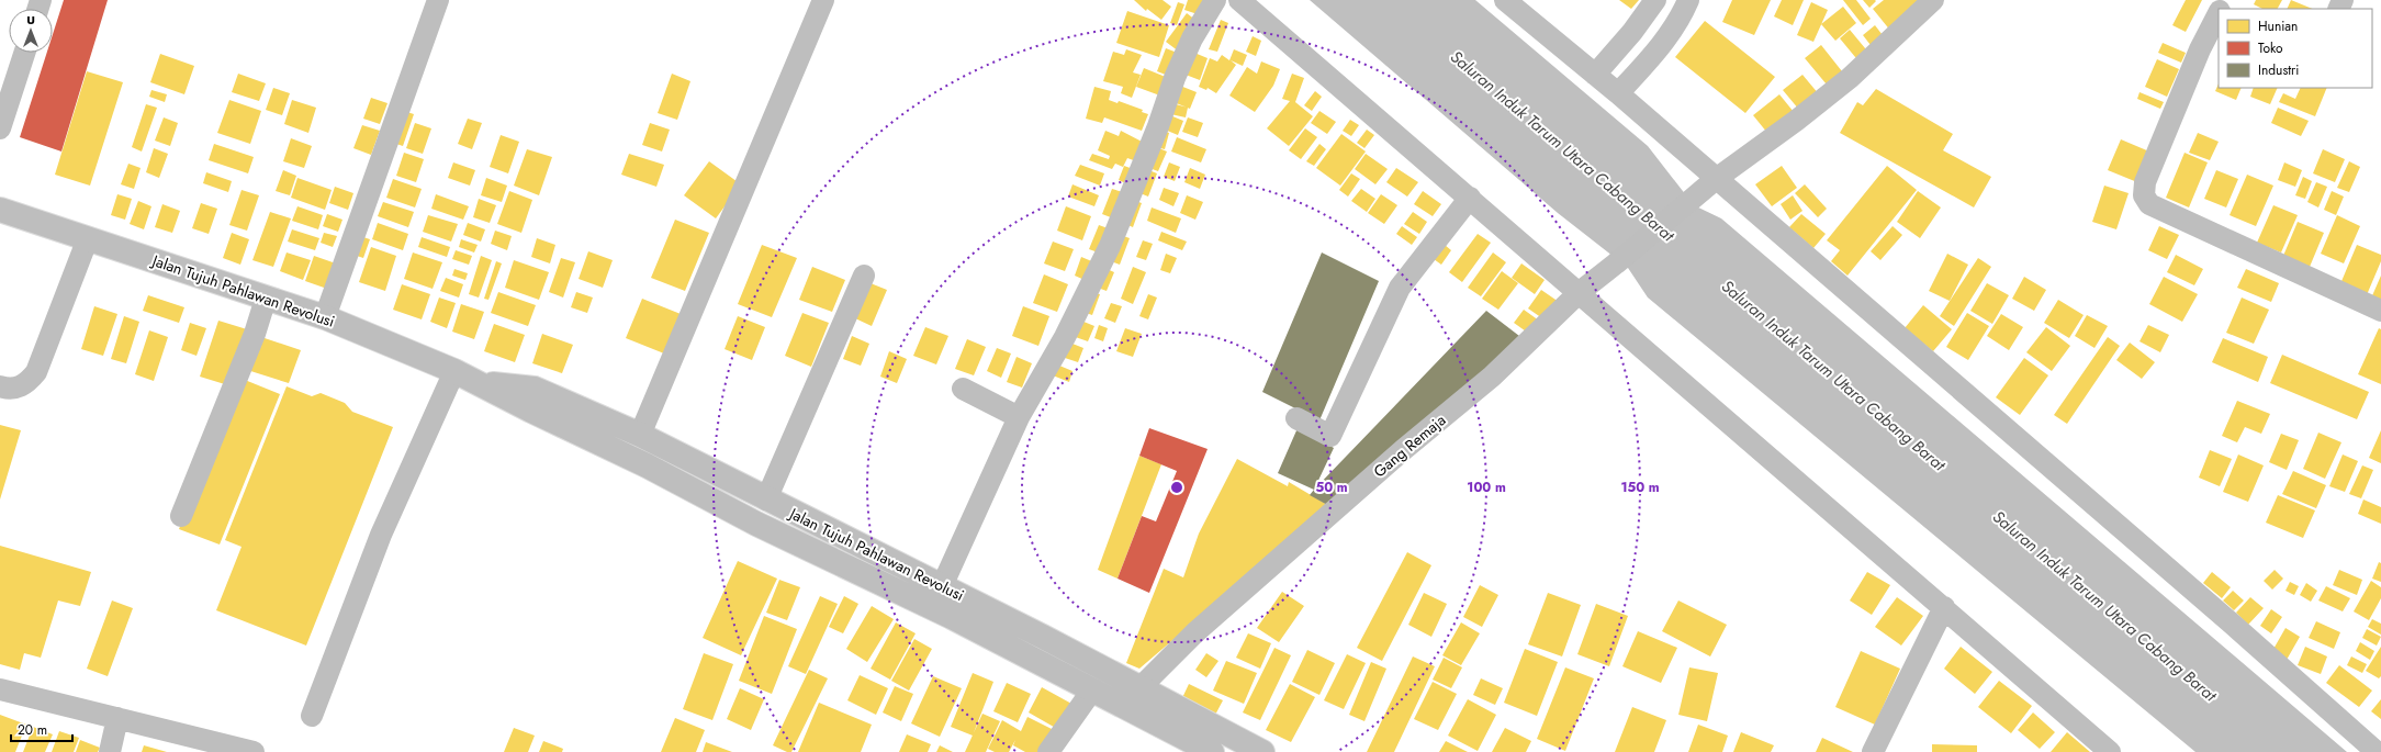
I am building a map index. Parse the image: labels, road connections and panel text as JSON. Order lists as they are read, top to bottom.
{
  "streets": {
    "main road": ["Jalan Tujuh Pahlawan Revolusi"],
    "street": ["Gang Remaja"]
  },
  "crossings": [
    ["Jalan Tujuh Pahlawan Revolusi", "Gang Remaja"]
  ],
  "water": ["Saluran Induk Tarum Utara Cabang Barat"],
  "legend": ["Hunian", "Toko", "Industri"],
  "scale_bar": "20 m",
  "north": "top",
  "rings": ["50 m", "100 m", "150 m"]
}
